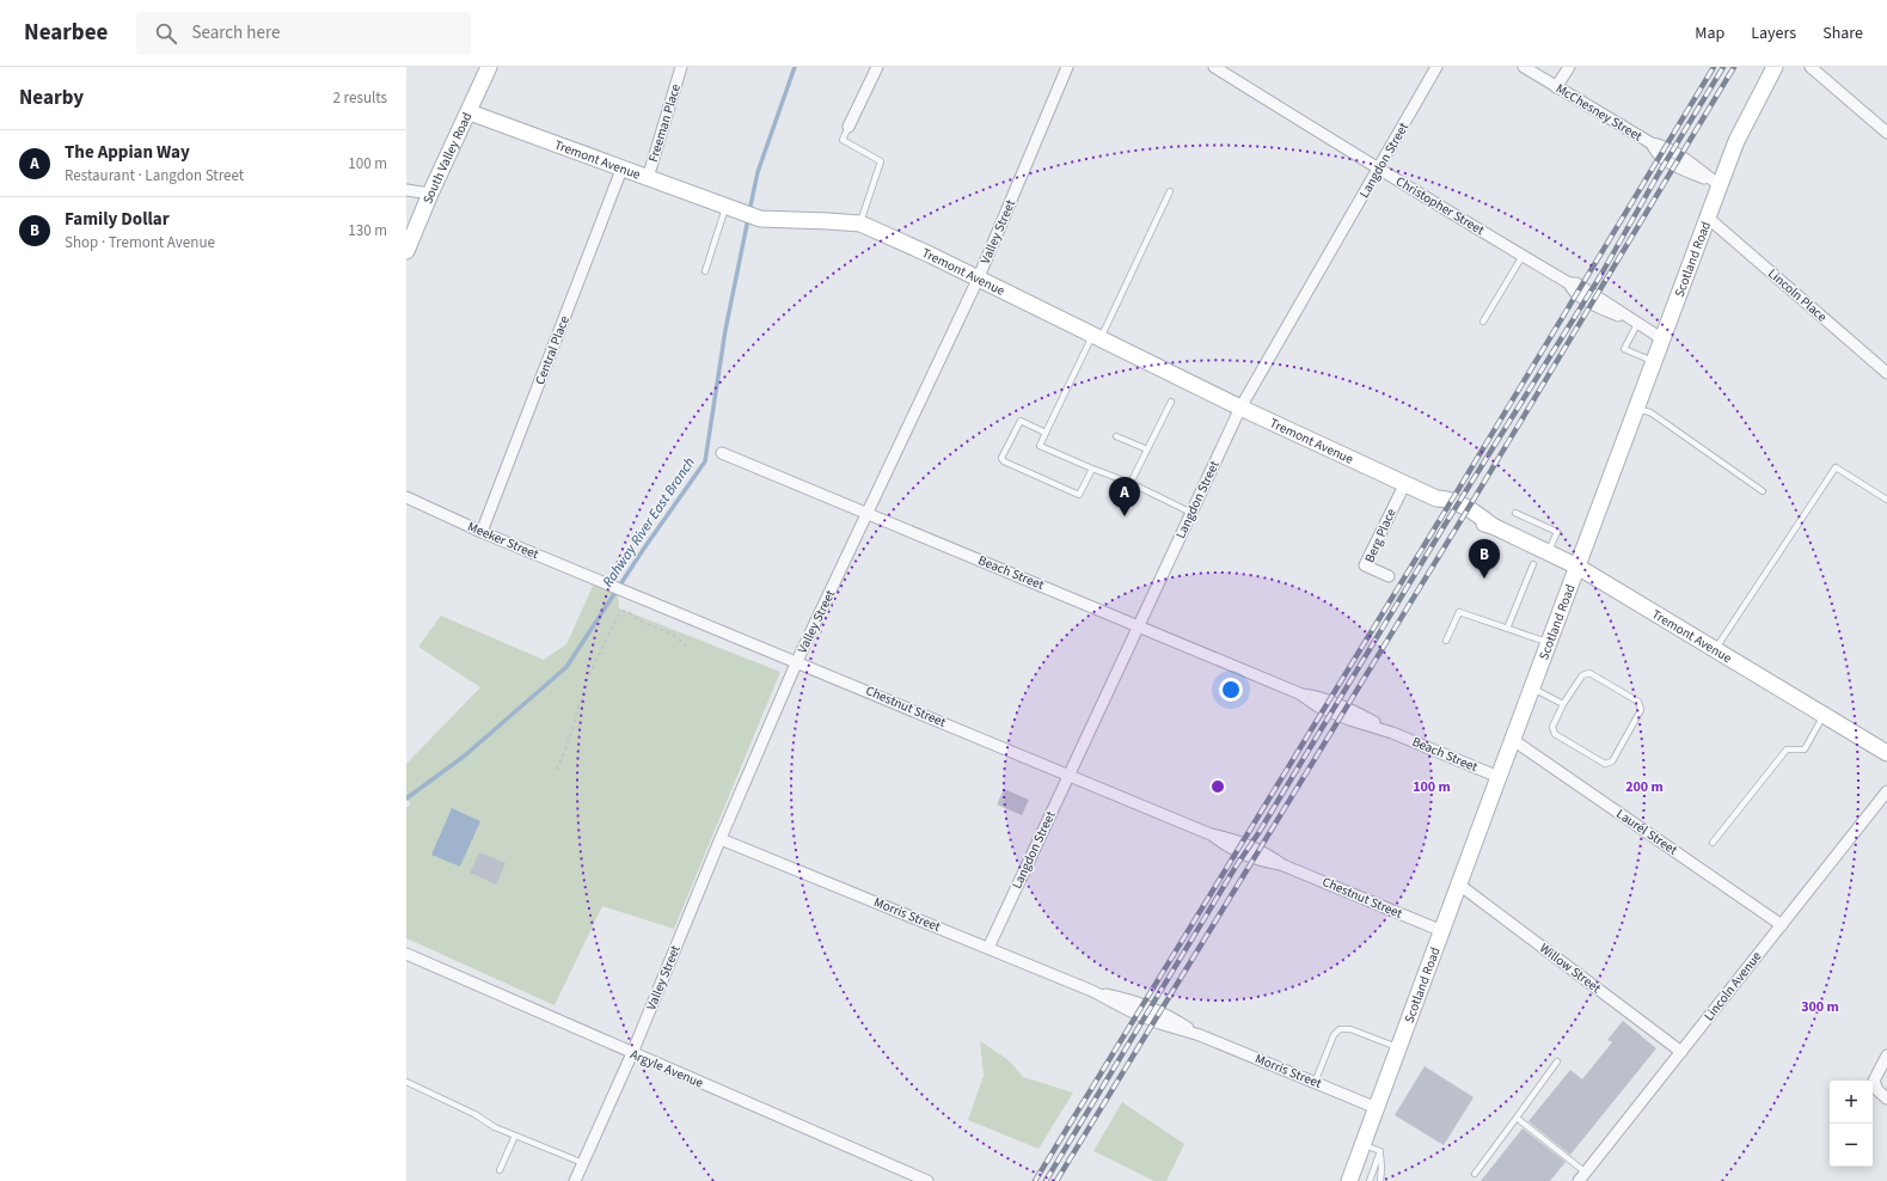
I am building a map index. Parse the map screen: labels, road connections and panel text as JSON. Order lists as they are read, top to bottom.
{
  "streets": {
    "street": [
      "McChesney Street",
      "Freeman Place",
      "South Valley Road",
      "Tremont Avenue",
      "Langdon Street",
      "Christopher Street",
      "Valley Street",
      "Scotland Road",
      "Lincoln Place",
      "Central Place",
      "Berg Place",
      "Meeker Street",
      "Beach Street",
      "Chestnut Street",
      "Laurel Street",
      "Morris Street",
      "Willow Street",
      "Lincoln Avenue",
      "Argyle Avenue"
    ]
  },
  "crossings": [
    ["McChesney Street", "Scotland Road"],
    ["Freeman Place", "Tremont Avenue"],
    ["South Valley Road", "Tremont Avenue"],
    ["Tremont Avenue", "Langdon Street"],
    ["Tremont Avenue", "Valley Street"],
    ["Tremont Avenue", "Scotland Road"],
    ["Tremont Avenue", "Central Place"],
    ["Tremont Avenue", "Berg Place"],
    ["Langdon Street", "Christopher Street"],
    ["Langdon Street", "Beach Street"],
    ["Langdon Street", "Chestnut Street"],
    ["Langdon Street", "Morris Street"],
    ["Christopher Street", "Scotland Road"],
    ["Valley Street", "Beach Street"],
    ["Valley Street", "Chestnut Street"],
    ["Valley Street", "Morris Street"],
    ["Valley Street", "Argyle Avenue"],
    ["Scotland Road", "Lincoln Place"],
    ["Scotland Road", "Beach Street"],
    ["Scotland Road", "Chestnut Street"],
    ["Scotland Road", "Laurel Street"],
    ["Scotland Road", "Morris Street"],
    ["Scotland Road", "Willow Street"],
    ["Central Place", "Meeker Street"],
    ["Meeker Street", "Chestnut Street"],
    ["Laurel Street", "Lincoln Avenue"],
    ["Willow Street", "Lincoln Avenue"]
  ],
  "water": ["Rahway River East Branch"],
  "page": {
    "header": "Nearbee",
    "search": "Search here",
    "nav": ["Map", "Layers", "Share"],
    "heading": ["Nearby", "2 results"],
    "list": [
      {
        "mark": "A",
        "name": "The Appian Way",
        "note": "Restaurant · Langdon Street",
        "value": "100 m"
      },
      {
        "mark": "B",
        "name": "Family Dollar",
        "note": "Shop · Tremont Avenue",
        "value": "130 m"
      }
    ],
    "pins": ["A", "B"],
    "map_buttons": ["+", "−"]
  },
  "rings": ["100 m", "200 m", "300 m"]
}
